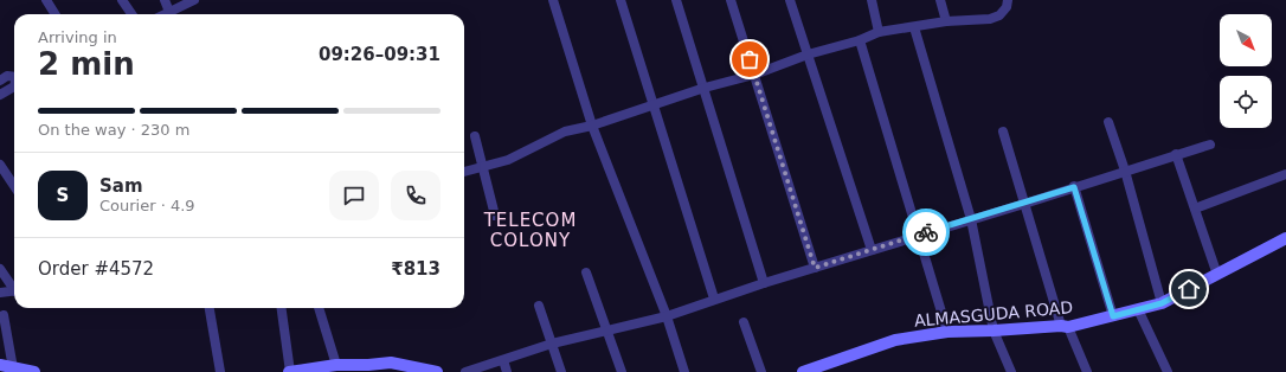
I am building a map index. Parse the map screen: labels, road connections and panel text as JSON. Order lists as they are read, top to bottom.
{
  "streets": {
    "street": ["ALMASGUDA ROAD"]
  },
  "districts": ["TELECOM COLONY"],
  "north": "bottom right",
  "page": {
    "heading": ["2 min", "Arriving in", "09:26–09:31"],
    "panel": [
      "Sam",
      "Courier · 4.9",
      "Order #4572",
      "₹813"
    ],
    "bar": "On the way · 230 m",
    "round": "S"
  }
}
